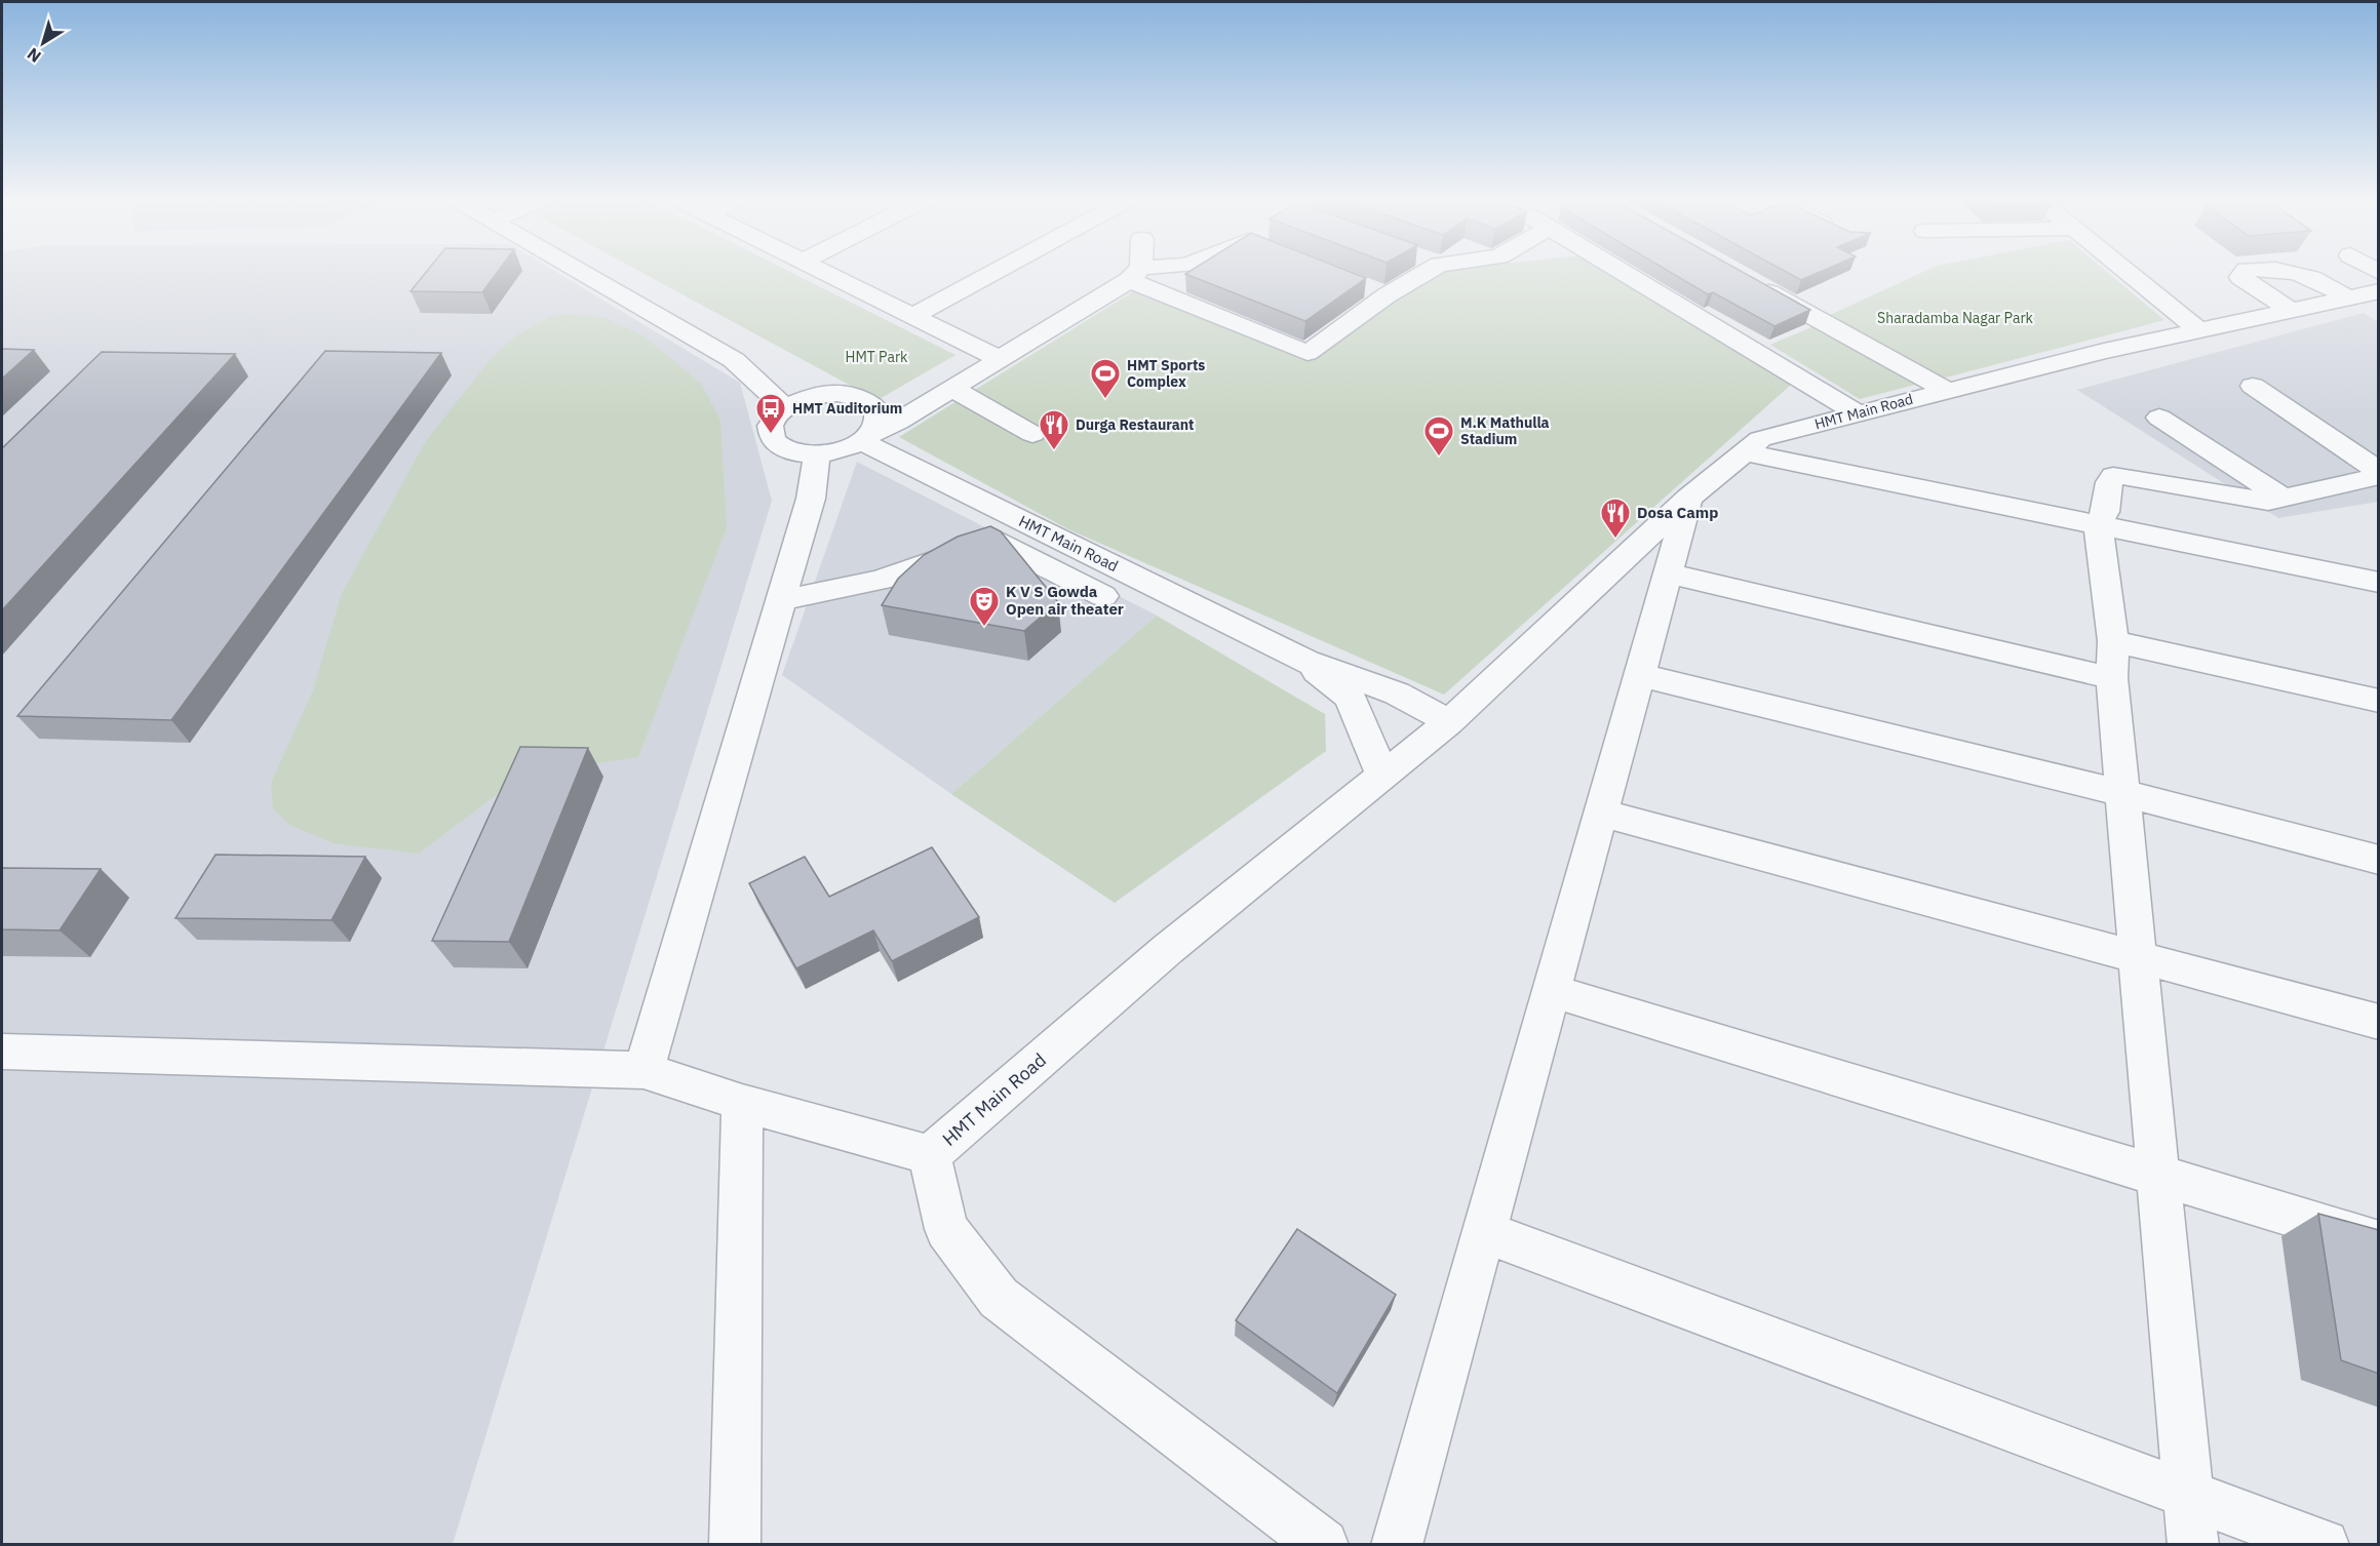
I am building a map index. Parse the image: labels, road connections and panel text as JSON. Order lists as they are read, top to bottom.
{
  "streets": {
    "street": ["HMT Main Road"]
  },
  "parks": ["Sharadamba Nagar Park", "HMT Park"],
  "places": {
    "sports": ["HMT Sports Complex", "M.K Mathulla Stadium"],
    "bus stop": ["HMT Auditorium"],
    "restaurant": ["Durga Restaurant", "Dosa Camp"],
    "theatre": ["K V S Gowda Open air theater"]
  },
  "north": "bottom left"
}
